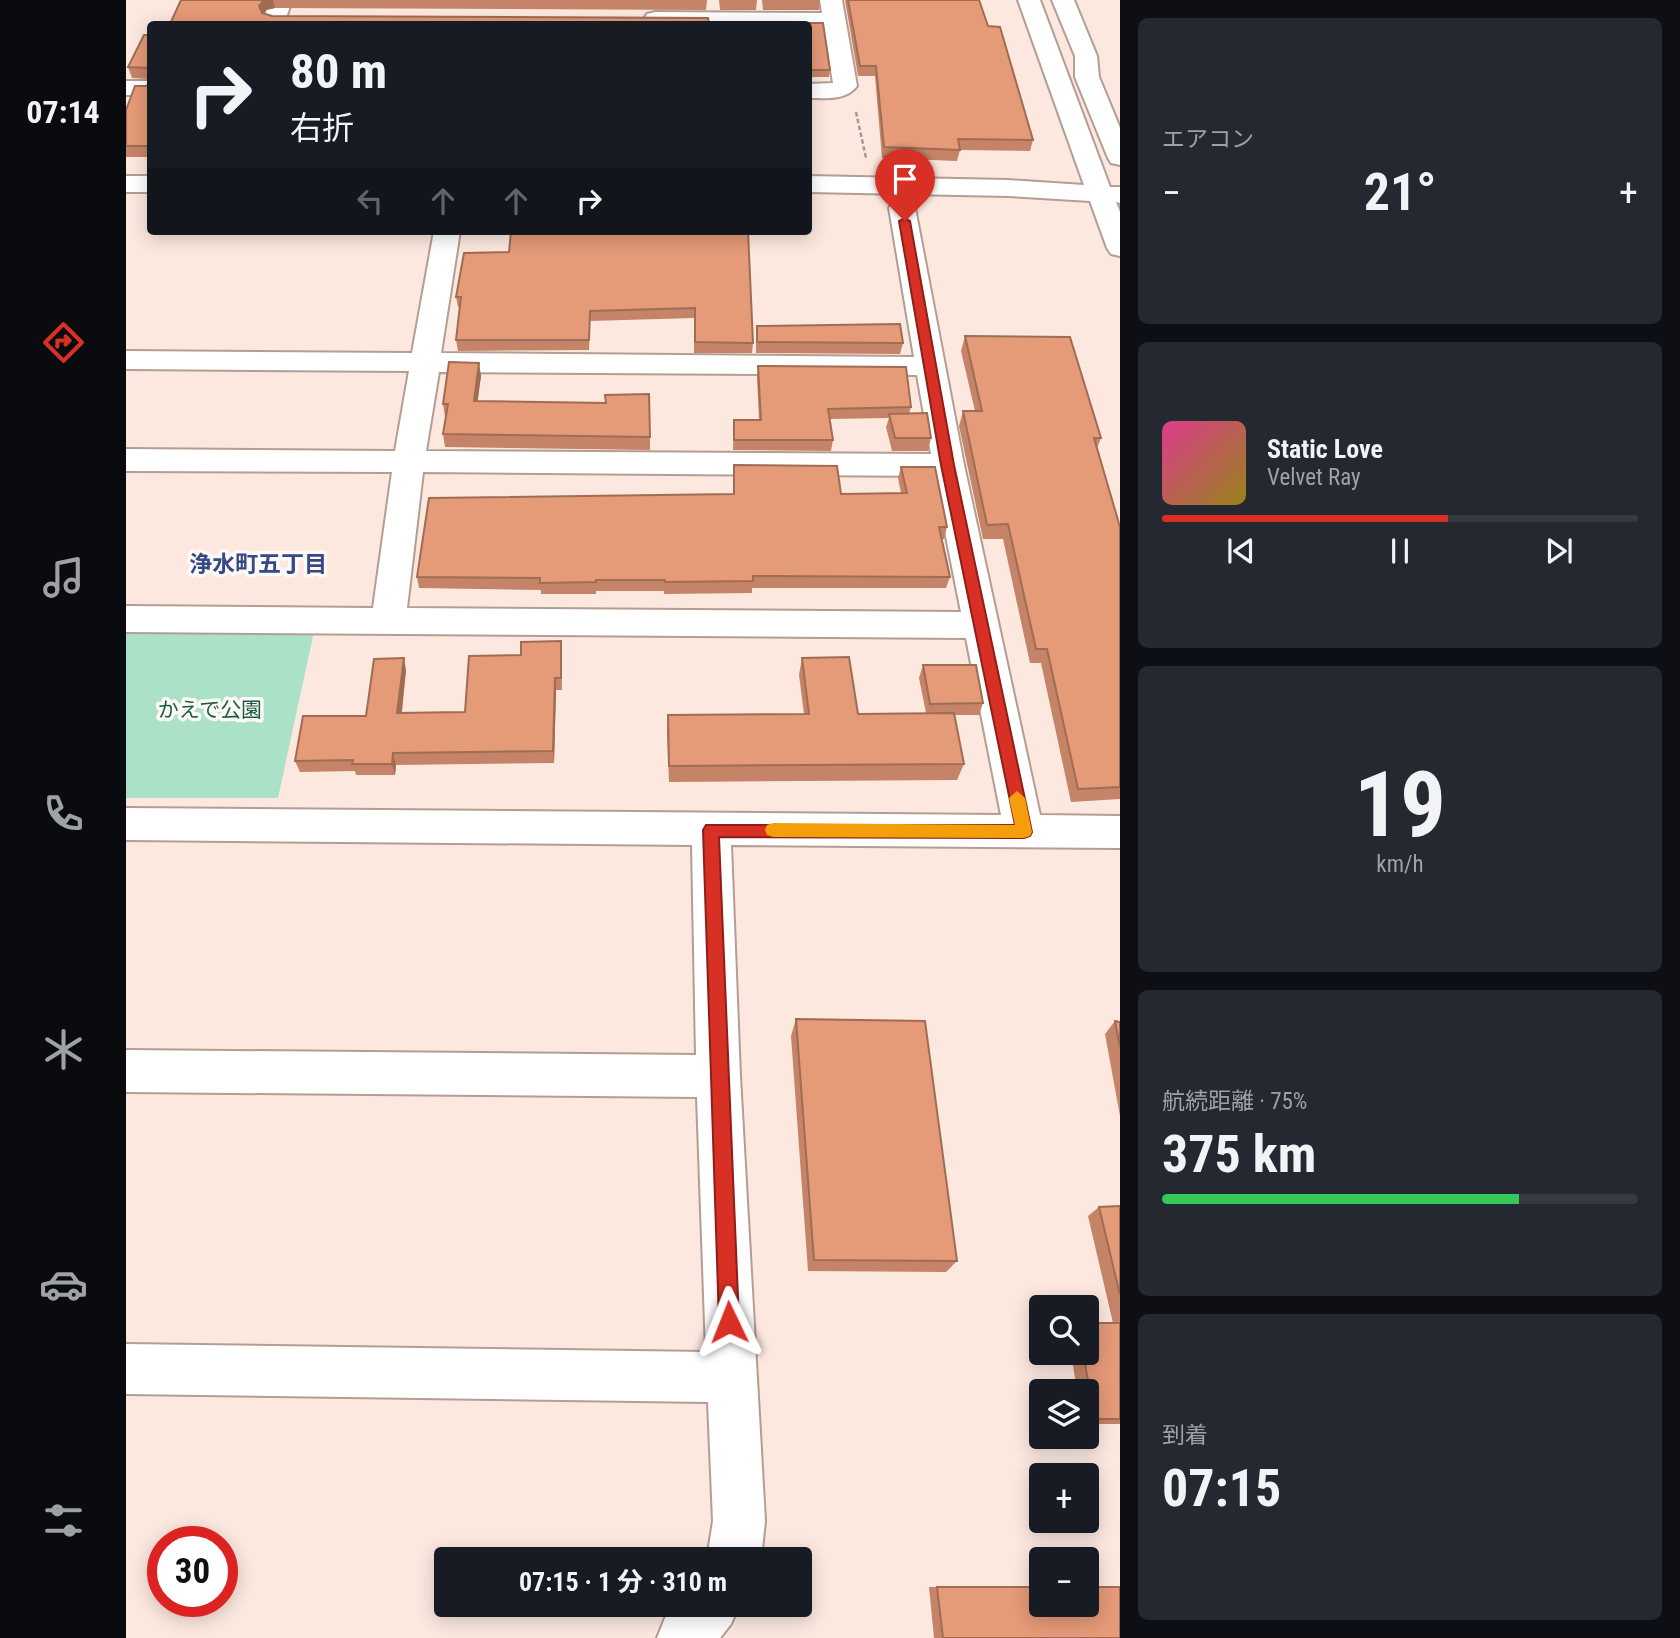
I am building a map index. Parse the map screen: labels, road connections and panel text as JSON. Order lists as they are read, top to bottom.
{
  "districts": ["浄水町五丁目"],
  "parks": ["かえで公園"],
  "page": {
    "tabs": "07:14",
    "tile": [
      "エアコン",
      ["19", "km/h"],
      ["航続距離 · 75%", "375 km"],
      ["到着", "07:15"]
    ],
    "turn": ["80 m", "右折"],
    "heat": ["−", "21°", "+"],
    "song": ["Static Love", "Velvet Ray"],
    "map_buttons": ["+", "−"],
    "limit": "30",
    "trip": "07:15 · 1 分 · 310 m"
  }
}
